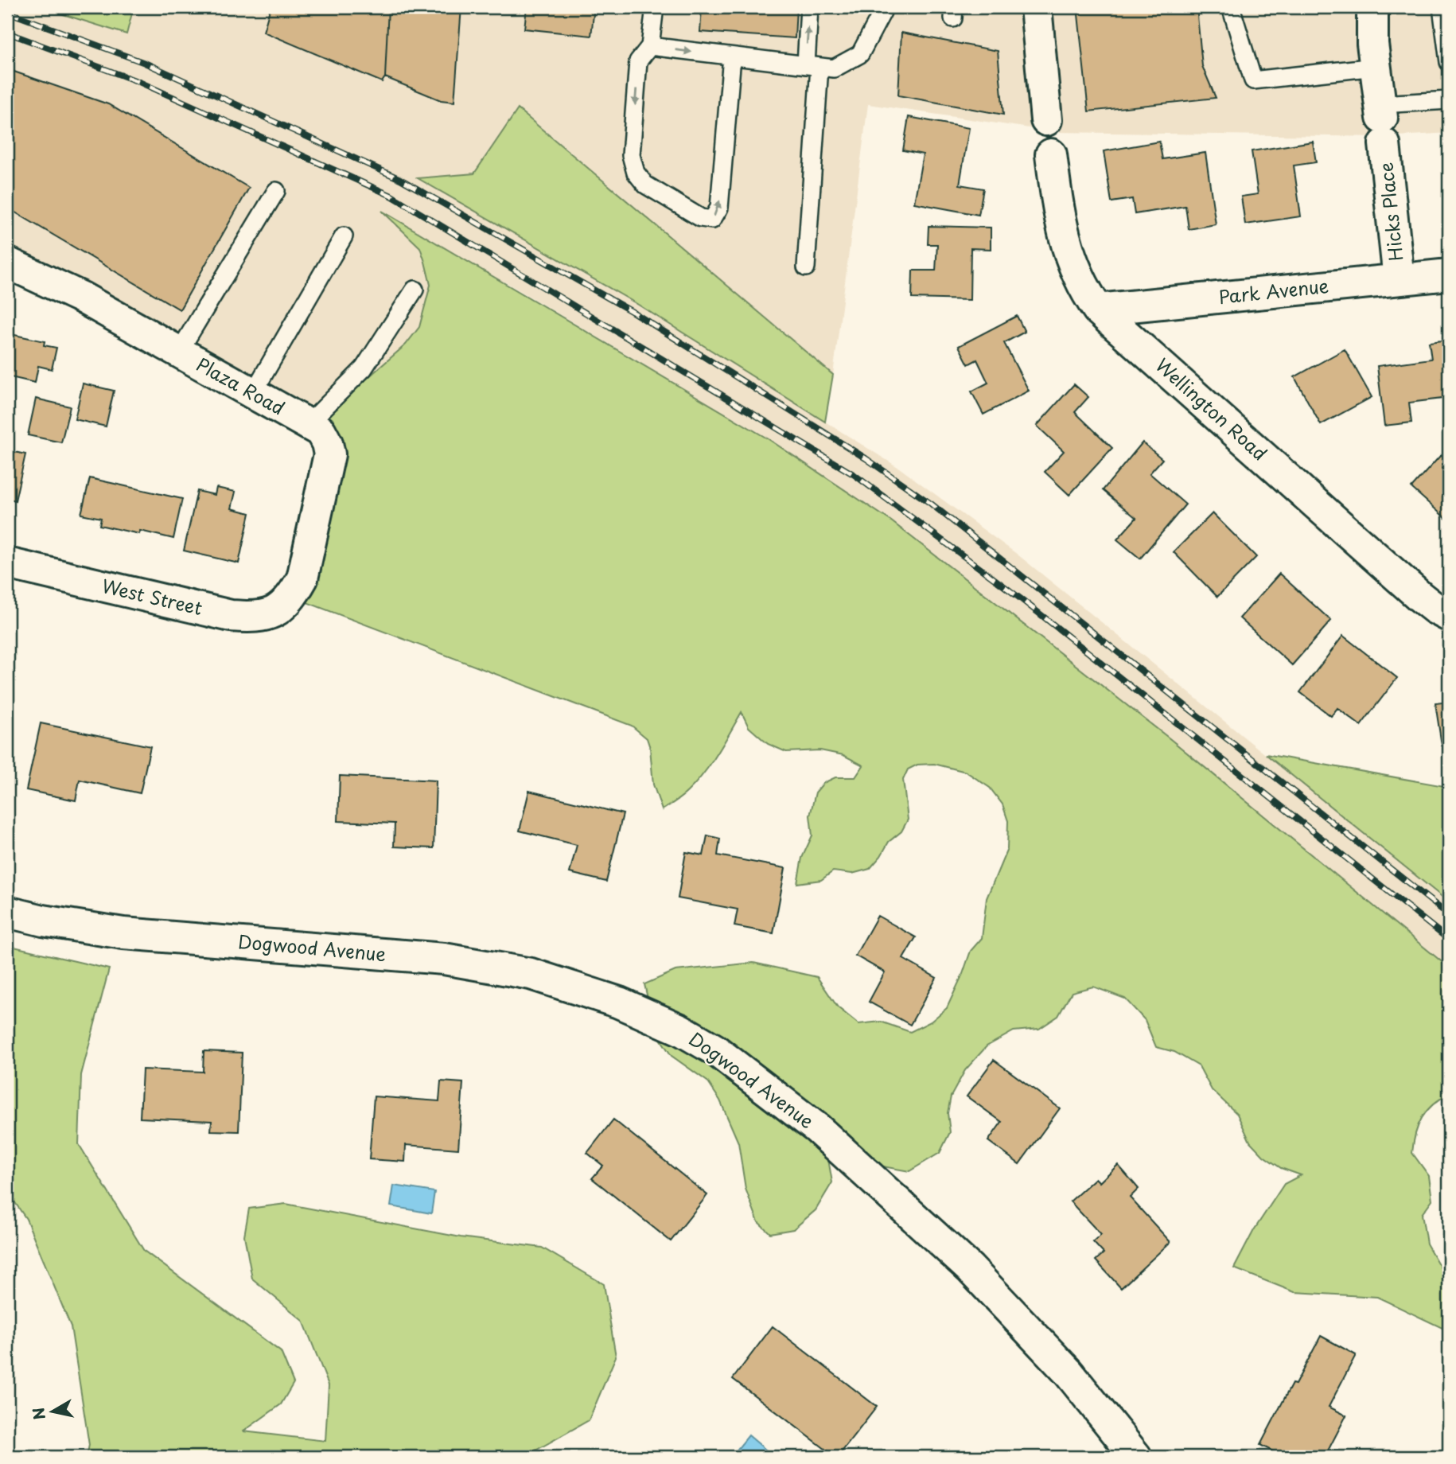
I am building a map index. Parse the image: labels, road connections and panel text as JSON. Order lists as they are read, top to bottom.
{
  "streets": {
    "street": [
      "Hicks Place",
      "Park Avenue",
      "Plaza Road",
      "Wellington Road",
      "West Street",
      "Dogwood Avenue"
    ]
  },
  "crossings": [
    ["Hicks Place", "Park Avenue"],
    ["Park Avenue", "Wellington Road"],
    ["Plaza Road", "West Street"]
  ],
  "north": "left"
}
